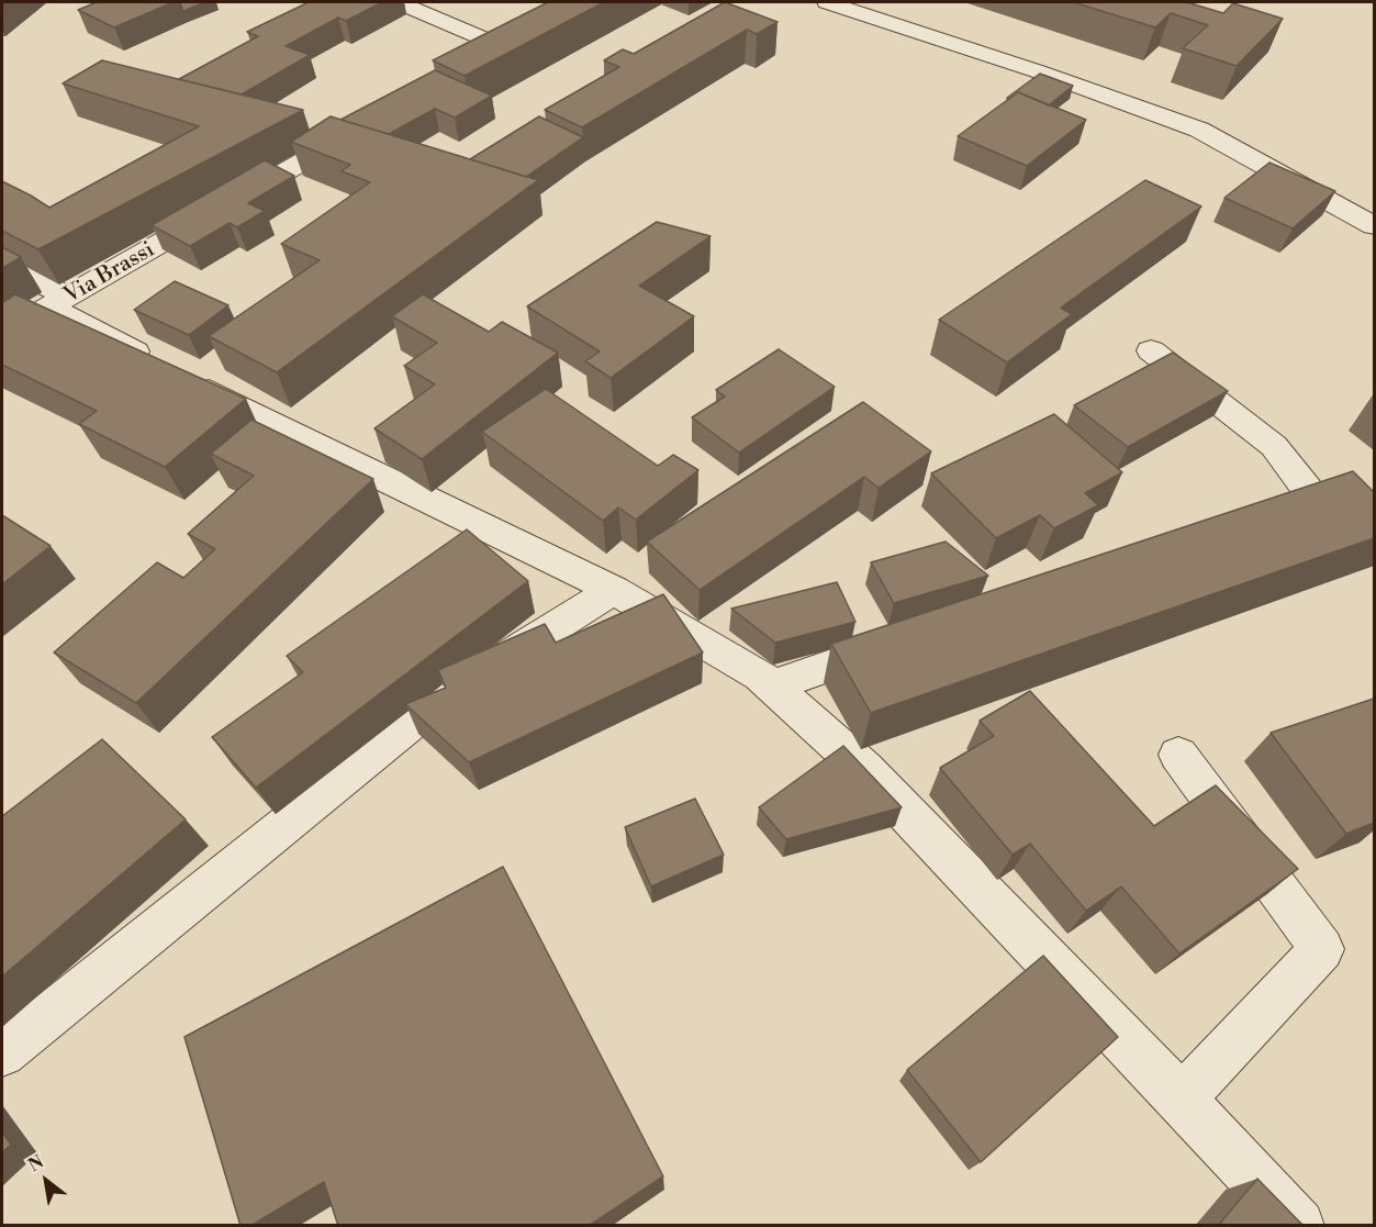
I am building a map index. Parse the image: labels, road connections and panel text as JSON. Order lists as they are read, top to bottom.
{
  "streets": {
    "street": ["Via Brassi"]
  },
  "north": "top left"
}
